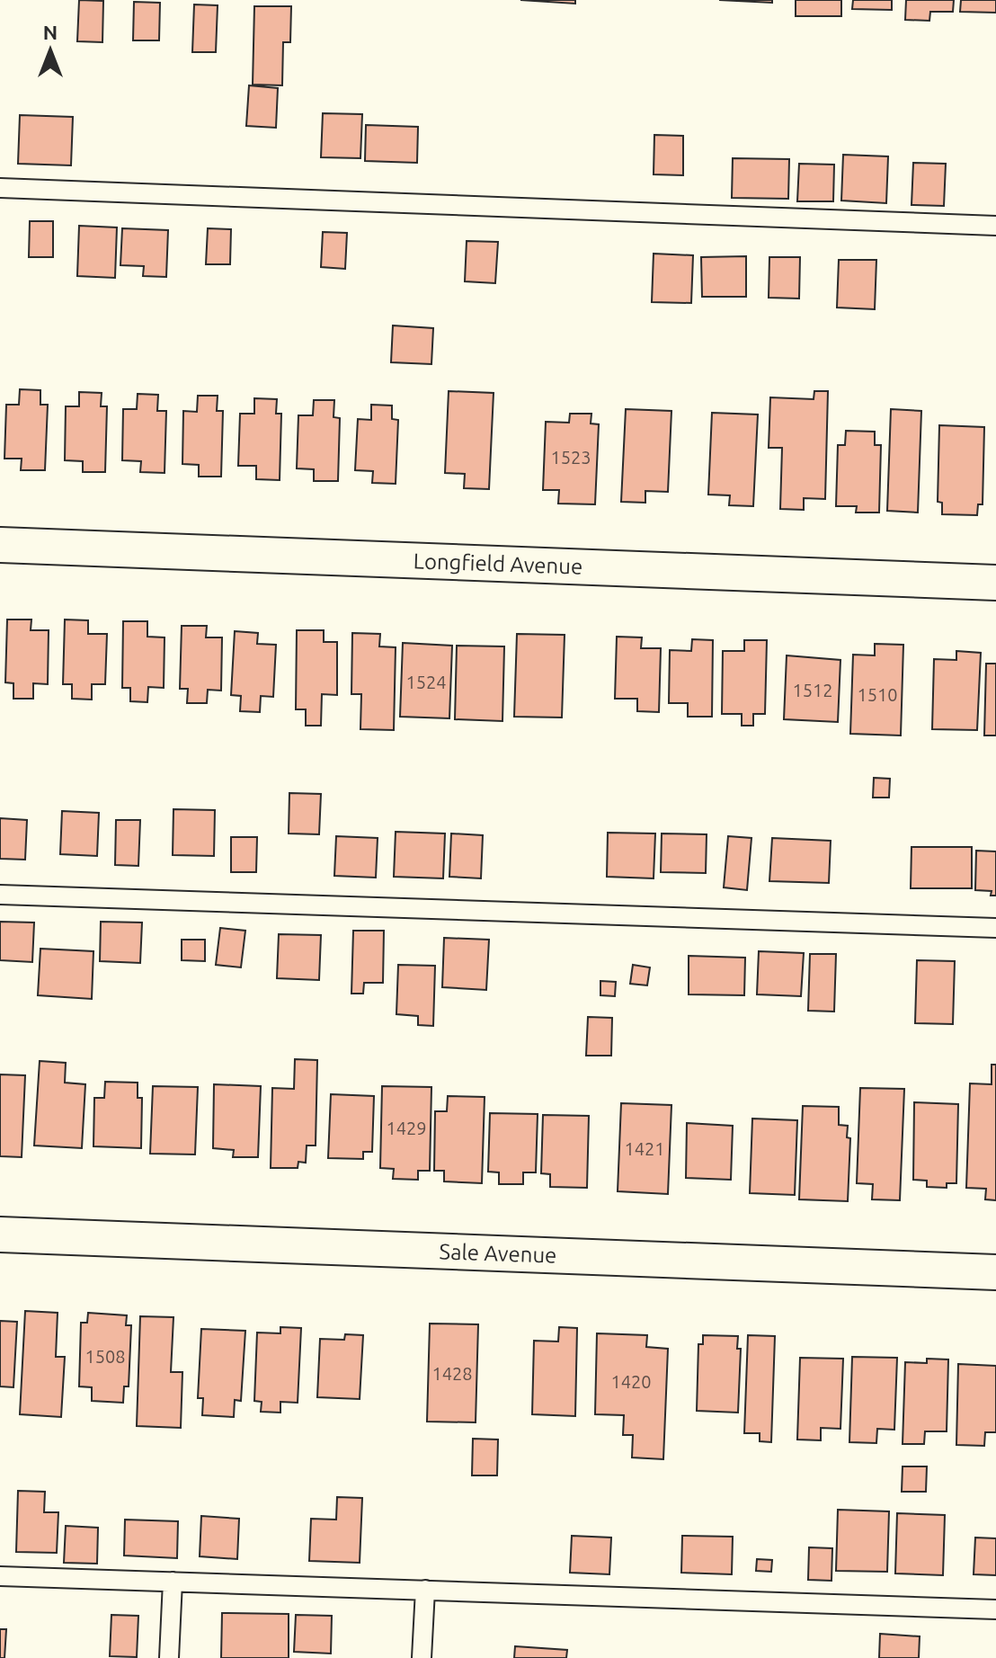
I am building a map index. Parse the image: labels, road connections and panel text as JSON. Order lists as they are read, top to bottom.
{
  "streets": {
    "street": ["Longfield Avenue", "Sale Avenue"]
  },
  "house_numbers": [
    "1523",
    "1524",
    "1512",
    "1510",
    "1429",
    "1421",
    "1508",
    "1428",
    "1420"
  ],
  "north": "top"
}
